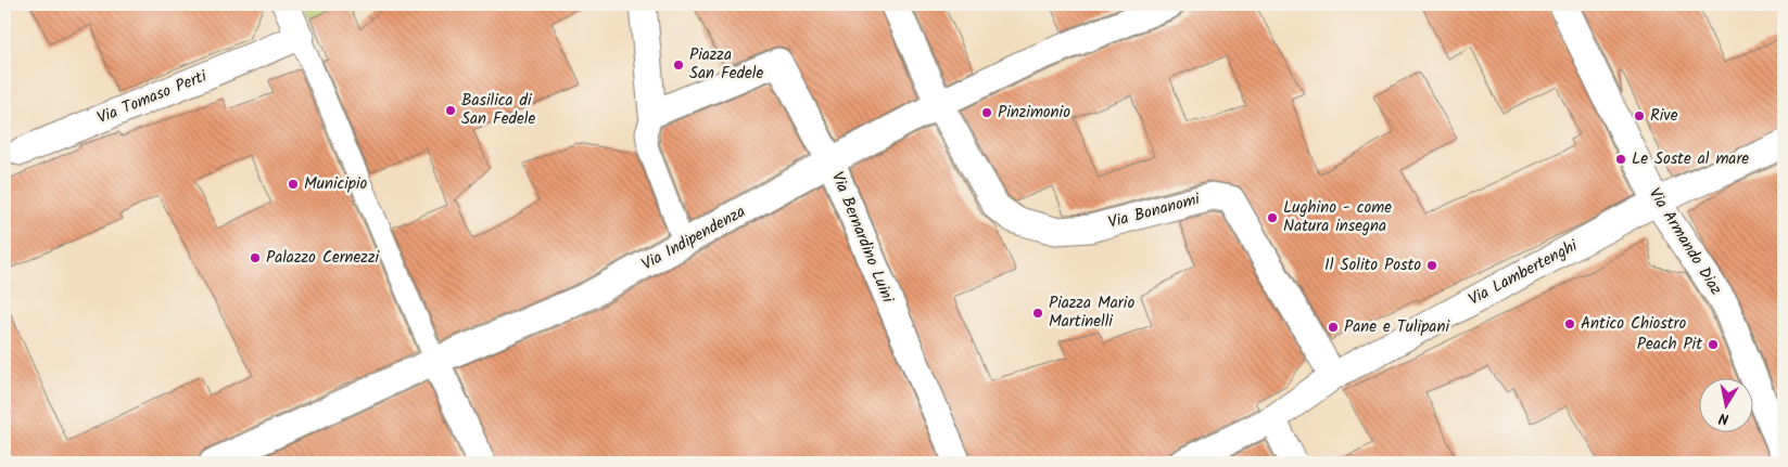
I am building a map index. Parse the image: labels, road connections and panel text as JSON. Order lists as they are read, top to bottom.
{
  "streets": {
    "street": [
      "Via Tomaso Perti",
      "Via Bonanomi",
      "Via Bernardino Luini",
      "Via Indipendenza",
      "Via Armando Diaz",
      "Via Lambertenghi"
    ]
  },
  "crossings": [
    ["Via Bonanomi", "Via Indipendenza"],
    ["Via Bonanomi", "Via Lambertenghi"],
    ["Via Bernardino Luini", "Via Indipendenza"],
    ["Via Armando Diaz", "Via Lambertenghi"]
  ],
  "places": [
    "Piazza San Fedele",
    "Basilica di San Fedele",
    "Pinzimonio",
    "Rive",
    "Le Soste al mare",
    "Municipio",
    "Lughino - come Natura insegna",
    "Palazzo Cernezzi",
    "Il Solito Posto",
    "Piazza Mario Martinelli",
    "Antico Chiostro",
    "Pane e Tulipani",
    "Peach Pit"
  ],
  "north": "bottom"
}
